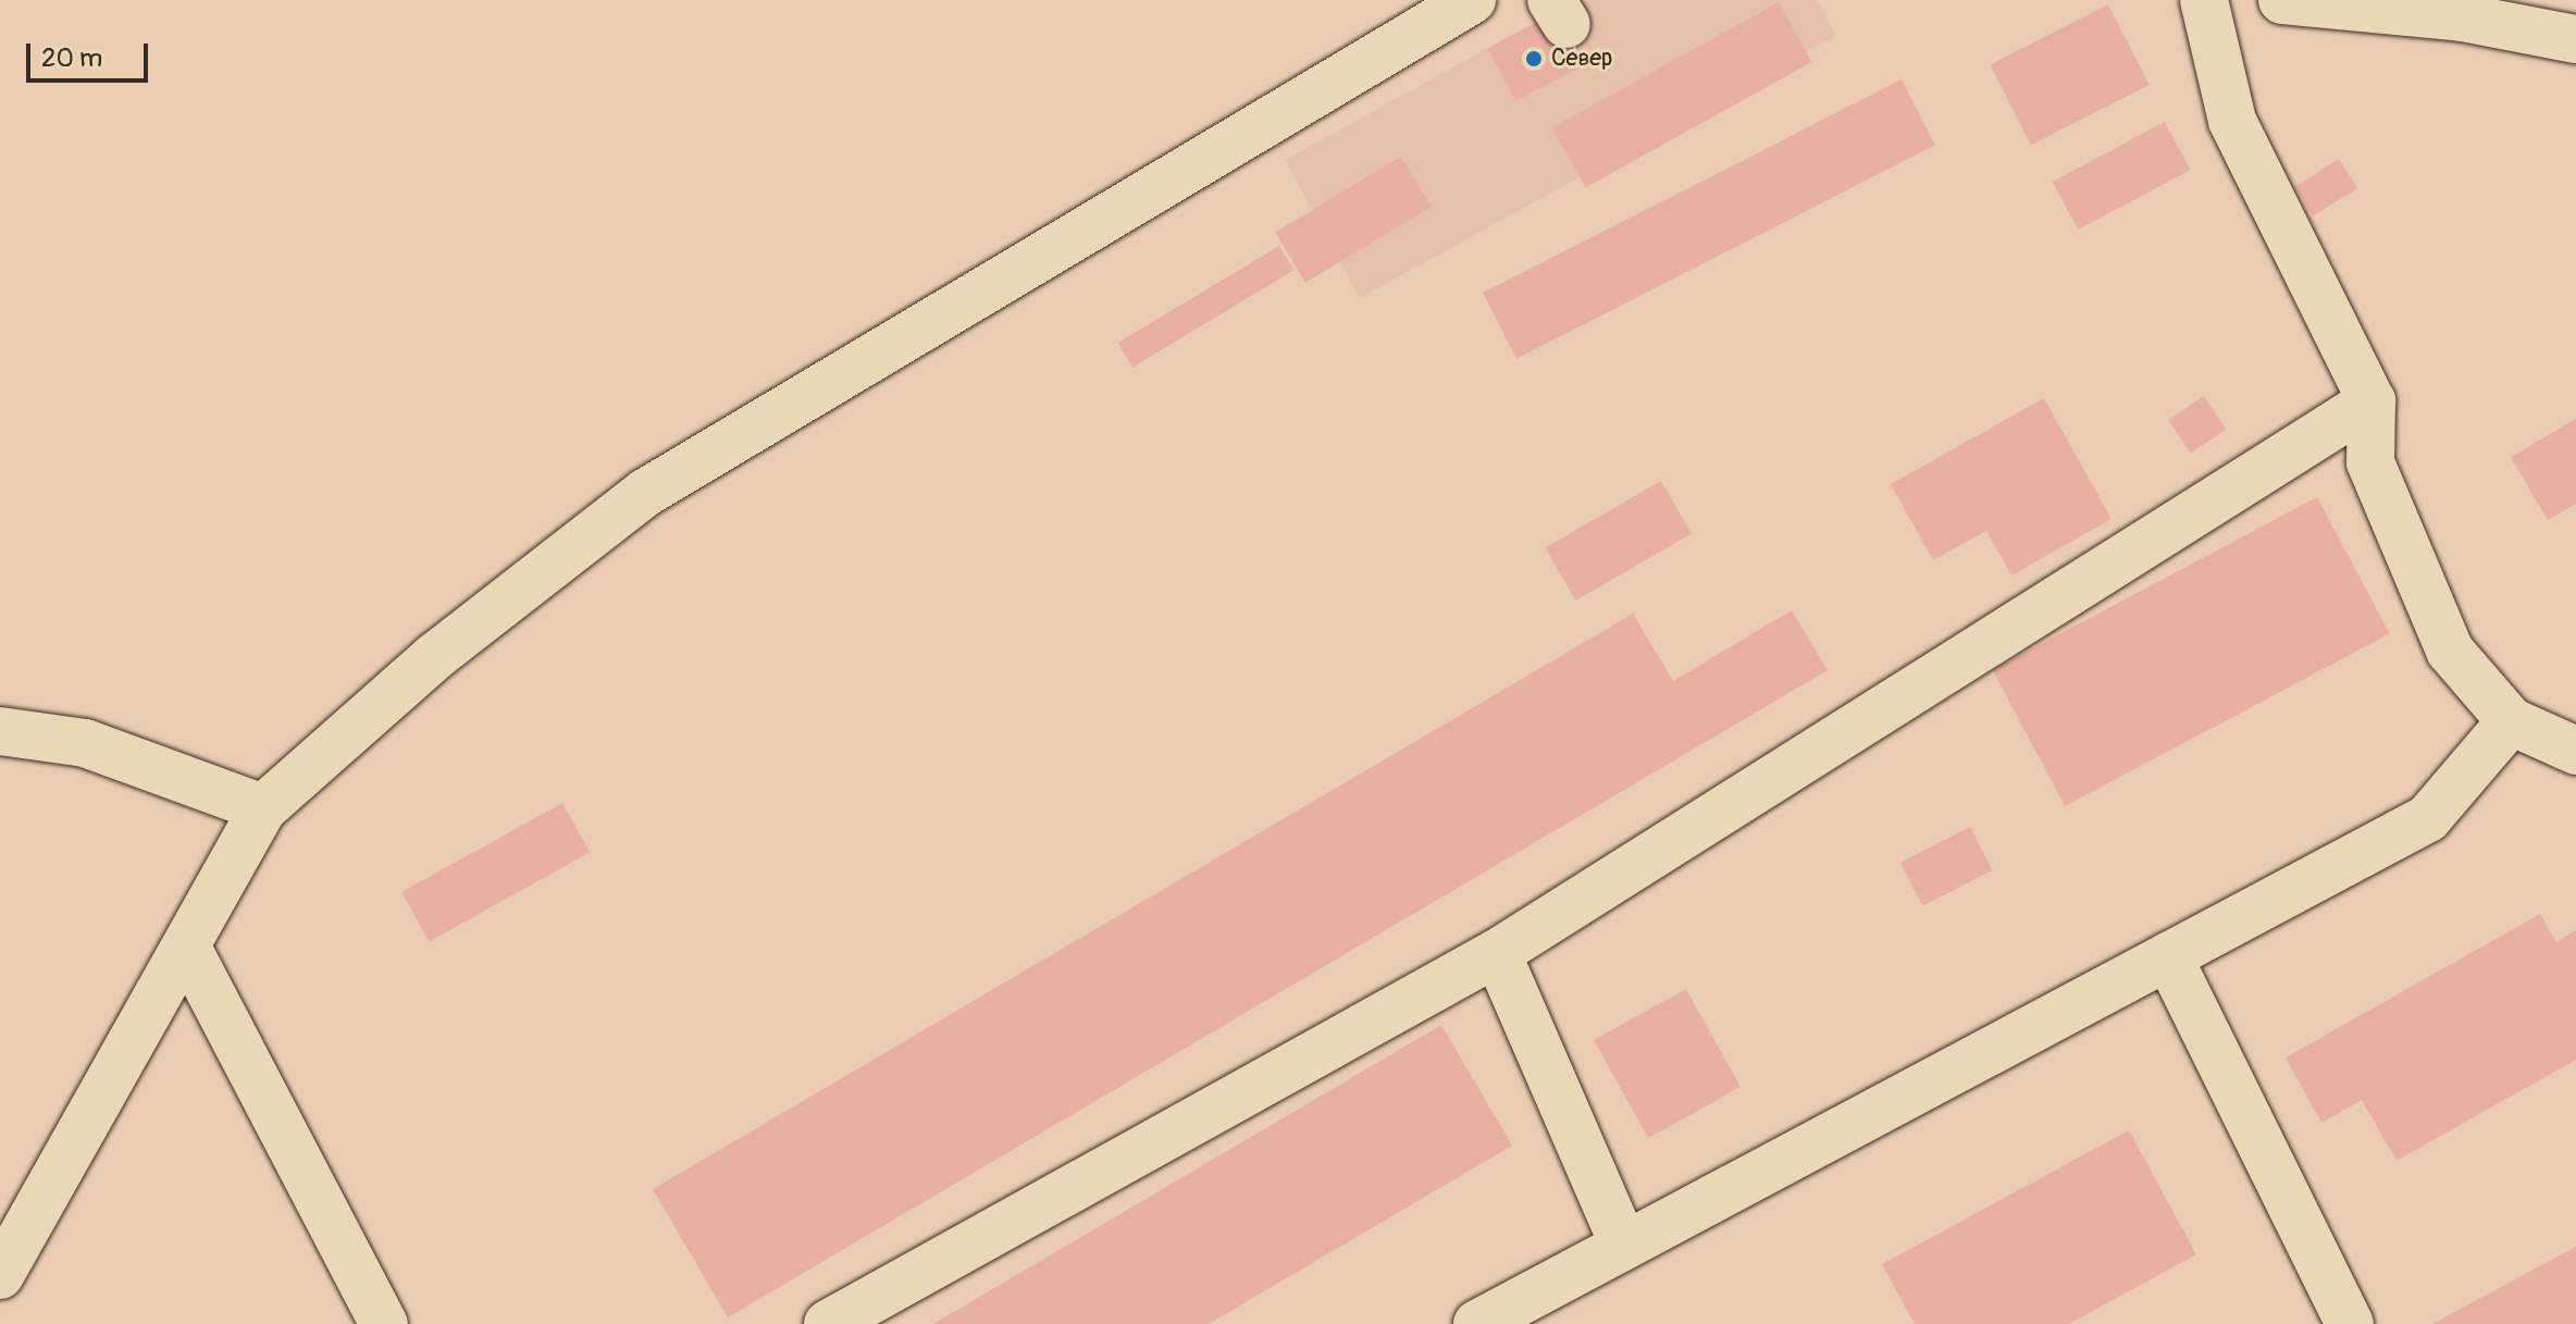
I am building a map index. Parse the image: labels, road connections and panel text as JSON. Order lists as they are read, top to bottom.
{
  "places": ["Север"],
  "scale_bar": "20 m"
}
